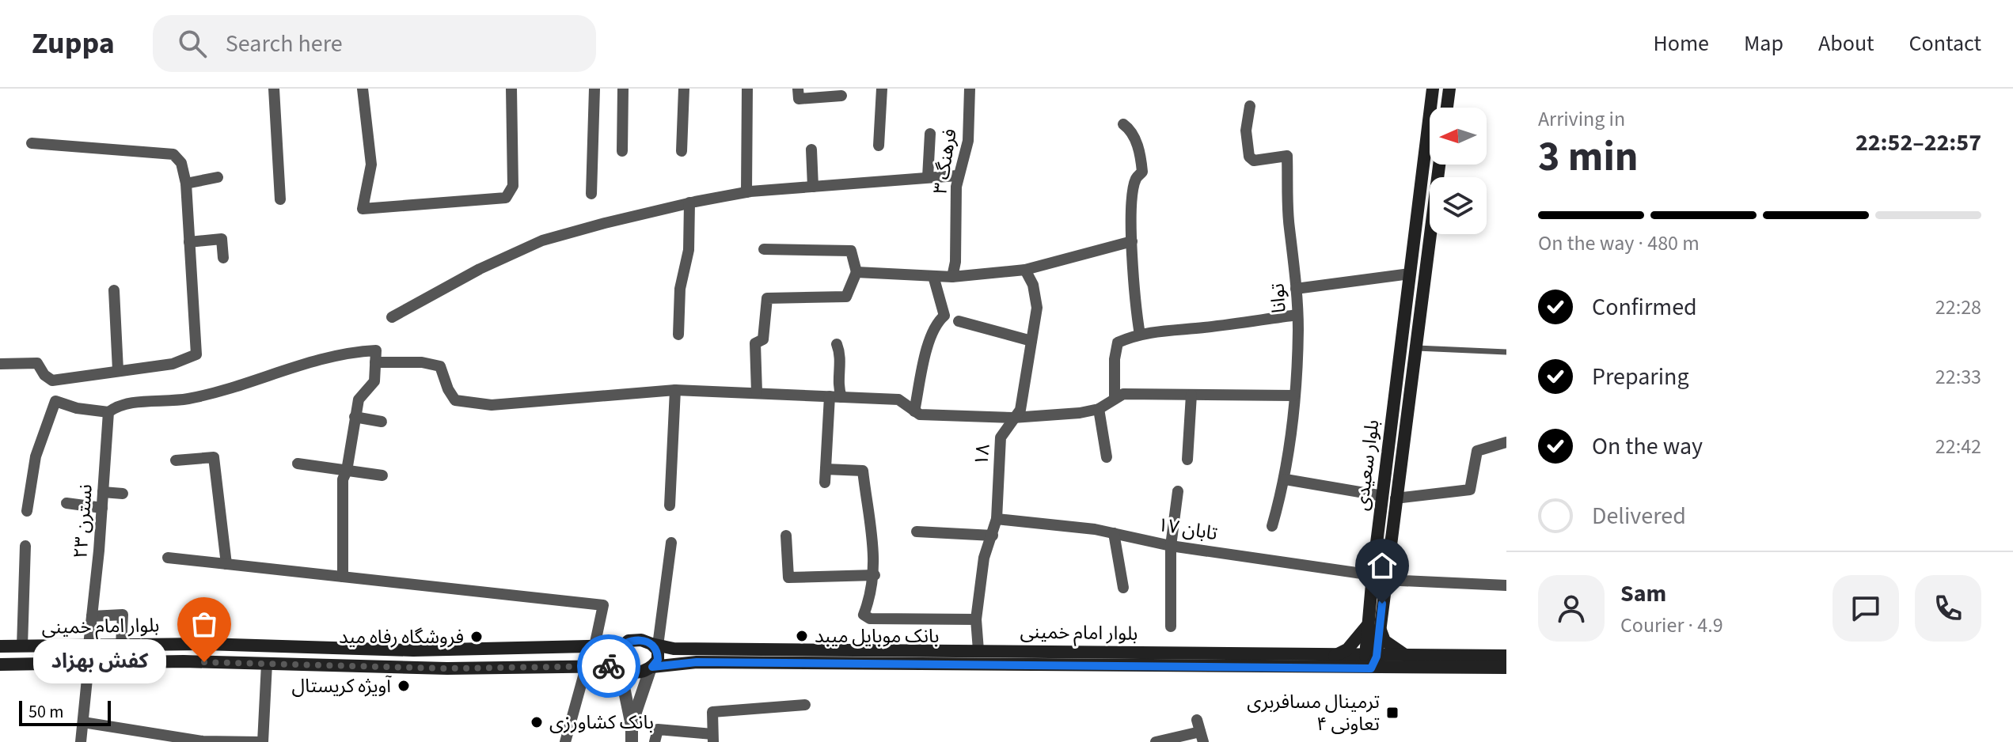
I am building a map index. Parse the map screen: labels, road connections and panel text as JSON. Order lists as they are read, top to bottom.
{
  "streets": {
    "main road": ["بلوار سعیدی", "بلوار امام خمینی"],
    "street": [
      "فرهنگ ۳",
      "توانا",
      "۱۸",
      "نسترن ۲۳",
      "تابان ۱۷"
    ]
  },
  "crossings": [
    ["۱۸", "تابان ۱۷"],
    ["۱۸", "بلوار امام خمینی"],
    ["بلوار سعیدی", "تابان ۱۷"],
    ["بلوار سعیدی", "بلوار امام خمینی"],
    ["نسترن ۲۳", "بلوار امام خمینی"]
  ],
  "places": {
    "other": [
      "بانک موبایل میبد",
      "فروشگاه رفاه مید",
      "کفش بهزاد",
      "آویژه کریستال",
      "بانک کشاورزی"
    ],
    "transit": ["ترمینال مسافربری تعاونی ۴"]
  },
  "scale_bar": "50 m",
  "north": "left",
  "page": {
    "header": "Zuppa",
    "search": "Search here",
    "nav": [
      "Home",
      "Map",
      "About",
      "Contact"
    ],
    "heading": ["3 min", "Arriving in", "22:52–22:57"],
    "panel": ["Sam", "Courier · 4.9"],
    "bar": "On the way · 480 m",
    "list": [
      ["Confirmed", "22:28"],
      ["Preparing", "22:33"],
      ["On the way", "22:42"],
      "Delivered"
    ],
    "bubble": "کفش بهزاد",
    "scale": "50 m"
  }
}
